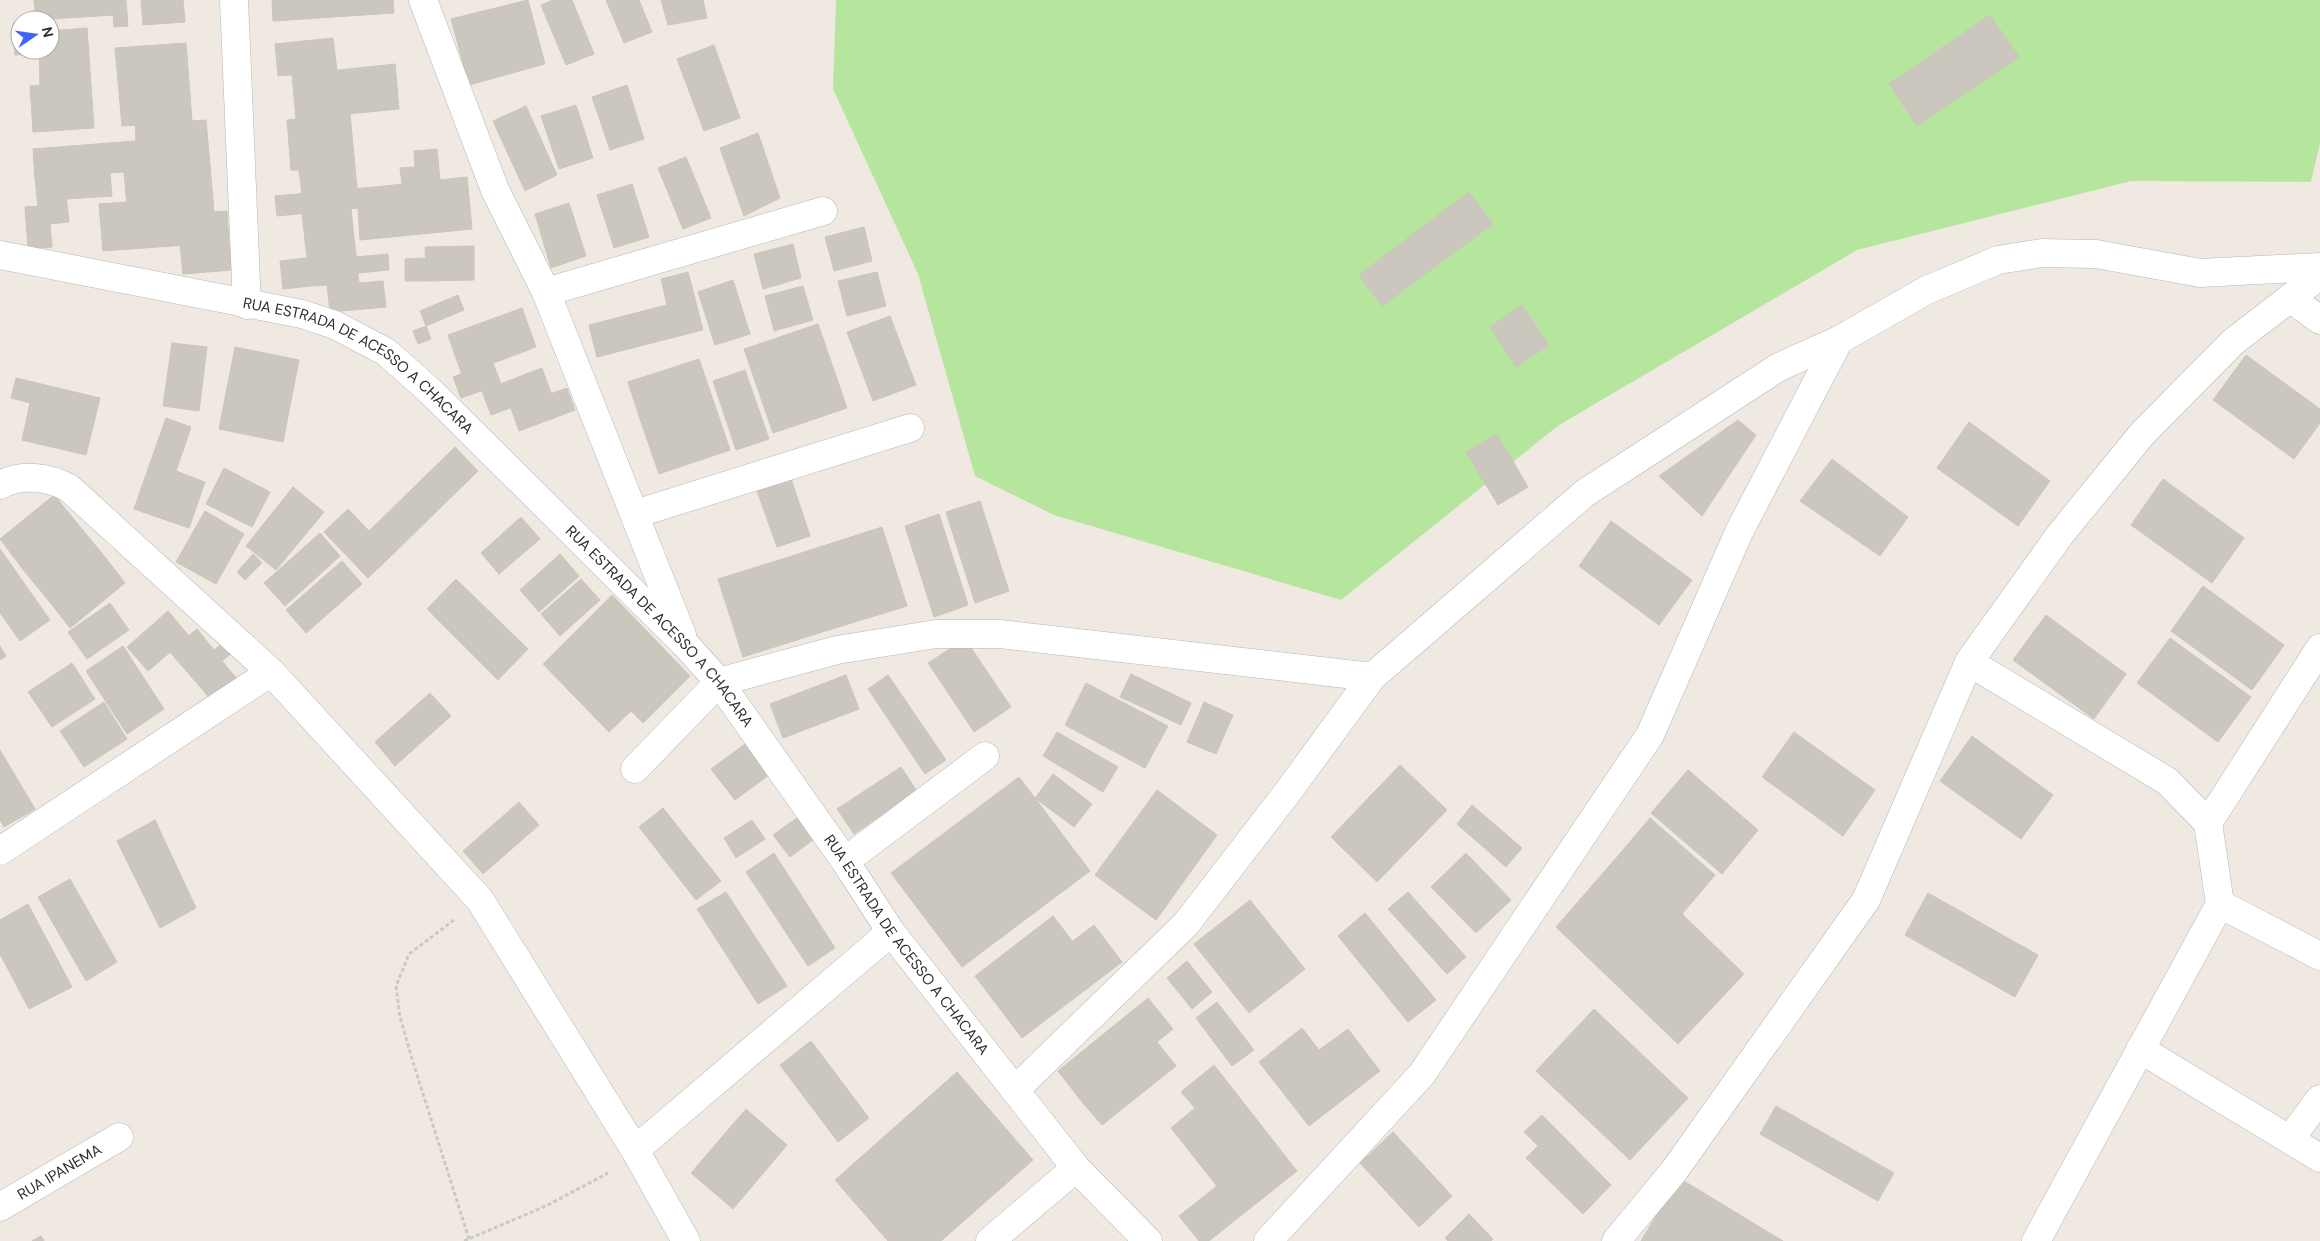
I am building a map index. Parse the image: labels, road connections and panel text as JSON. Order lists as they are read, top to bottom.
{
  "streets": {
    "street": ["RUA ESTRADA DE ACESSO A CHACARA", "RUA IPANEMA"]
  },
  "north": "right"
}
